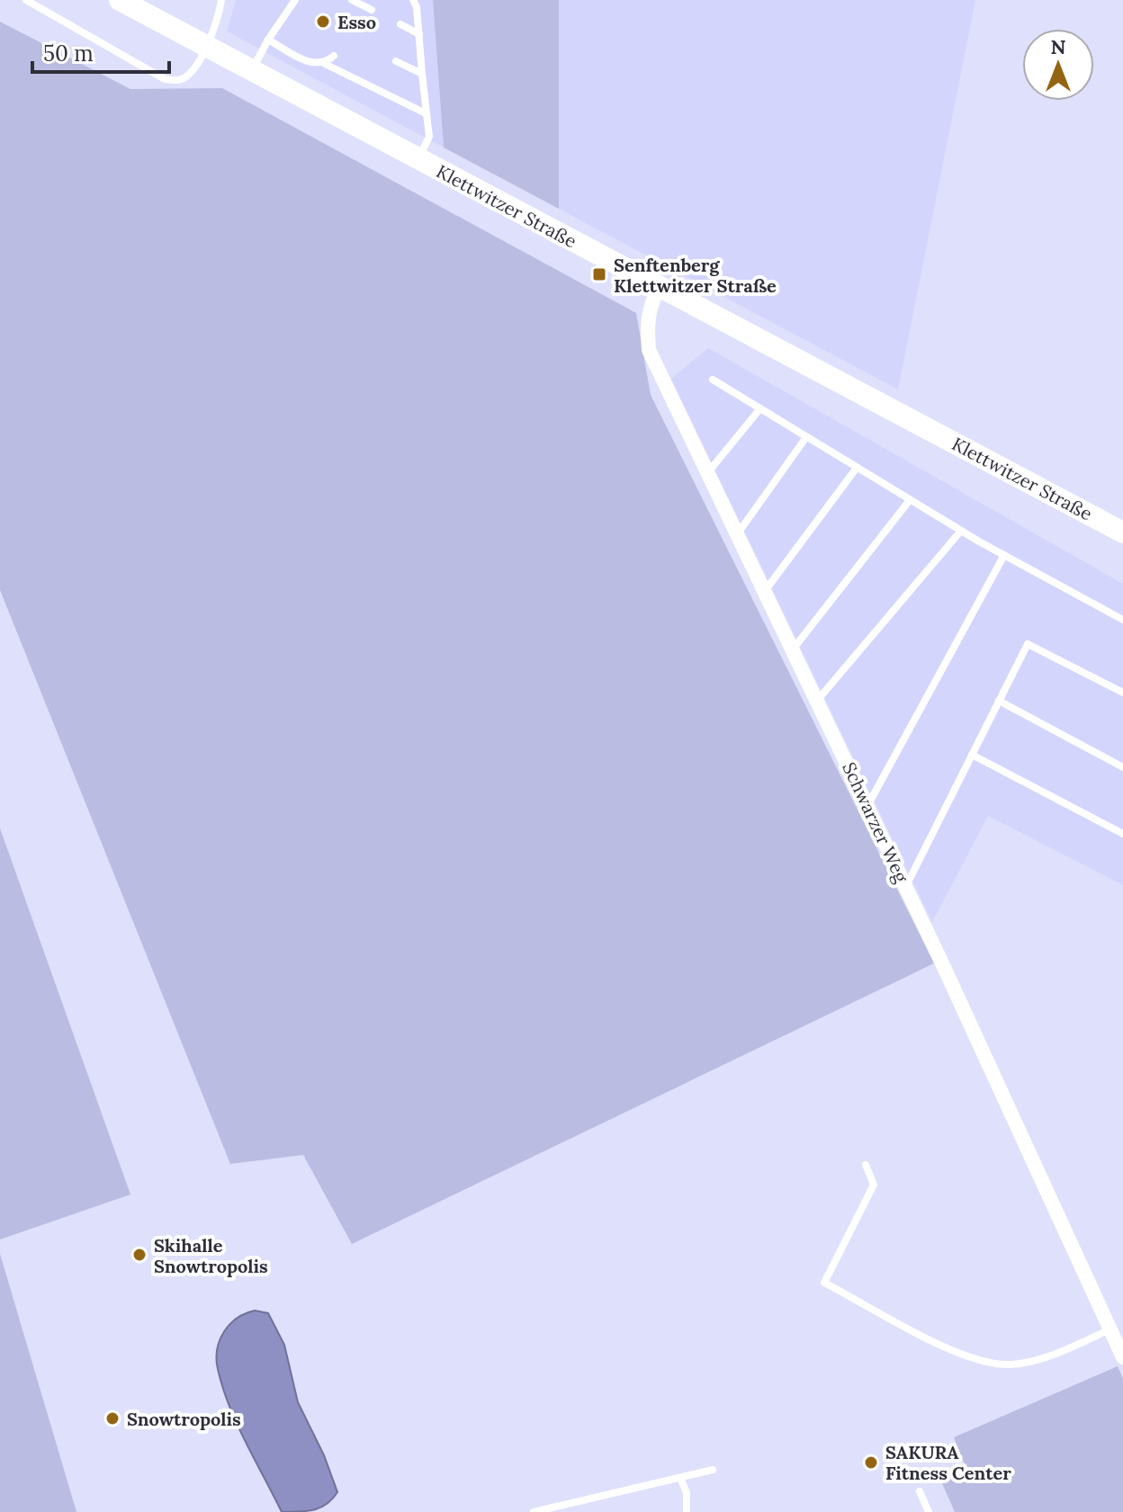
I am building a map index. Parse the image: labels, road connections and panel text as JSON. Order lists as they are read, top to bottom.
{
  "streets": {
    "main road": ["Klettwitzer Straße"],
    "street": ["Schwarzer Weg"]
  },
  "crossings": [
    ["Klettwitzer Straße", "Schwarzer Weg"]
  ],
  "places": {
    "other": [
      "Esso",
      "Skihalle Snowtropolis",
      "Snowtropolis",
      "SAKURA Fitness Center"
    ],
    "transit": ["Senftenberg Klettwitzer Straße"]
  },
  "scale_bar": "50 m",
  "north": "top"
}
